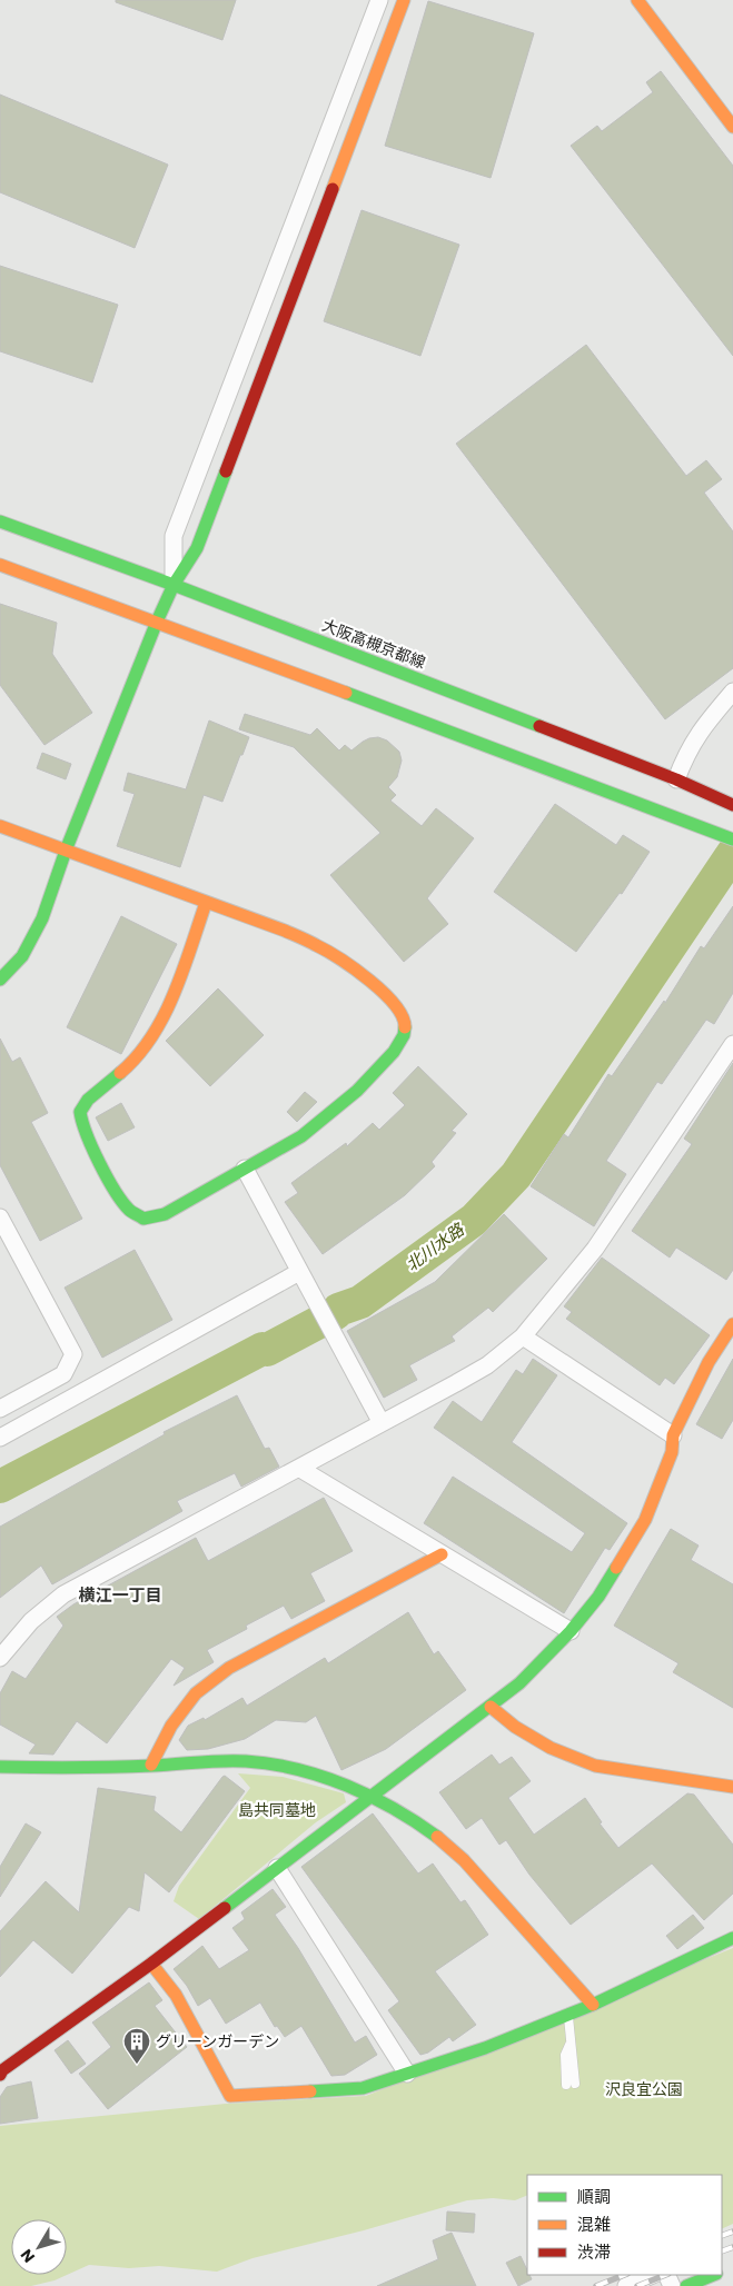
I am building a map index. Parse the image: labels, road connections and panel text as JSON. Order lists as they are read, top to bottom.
{
  "streets": {
    "street": ["大阪高槻京都線"]
  },
  "districts": ["横江一丁目"],
  "water": ["北川水路"],
  "parks": ["島共同墓地", "沢良宜公園"],
  "places": {
    "building": ["グリーンガーデン"]
  },
  "legend": ["順調", "混雑", "渋滞"],
  "north": "bottom left"
}
